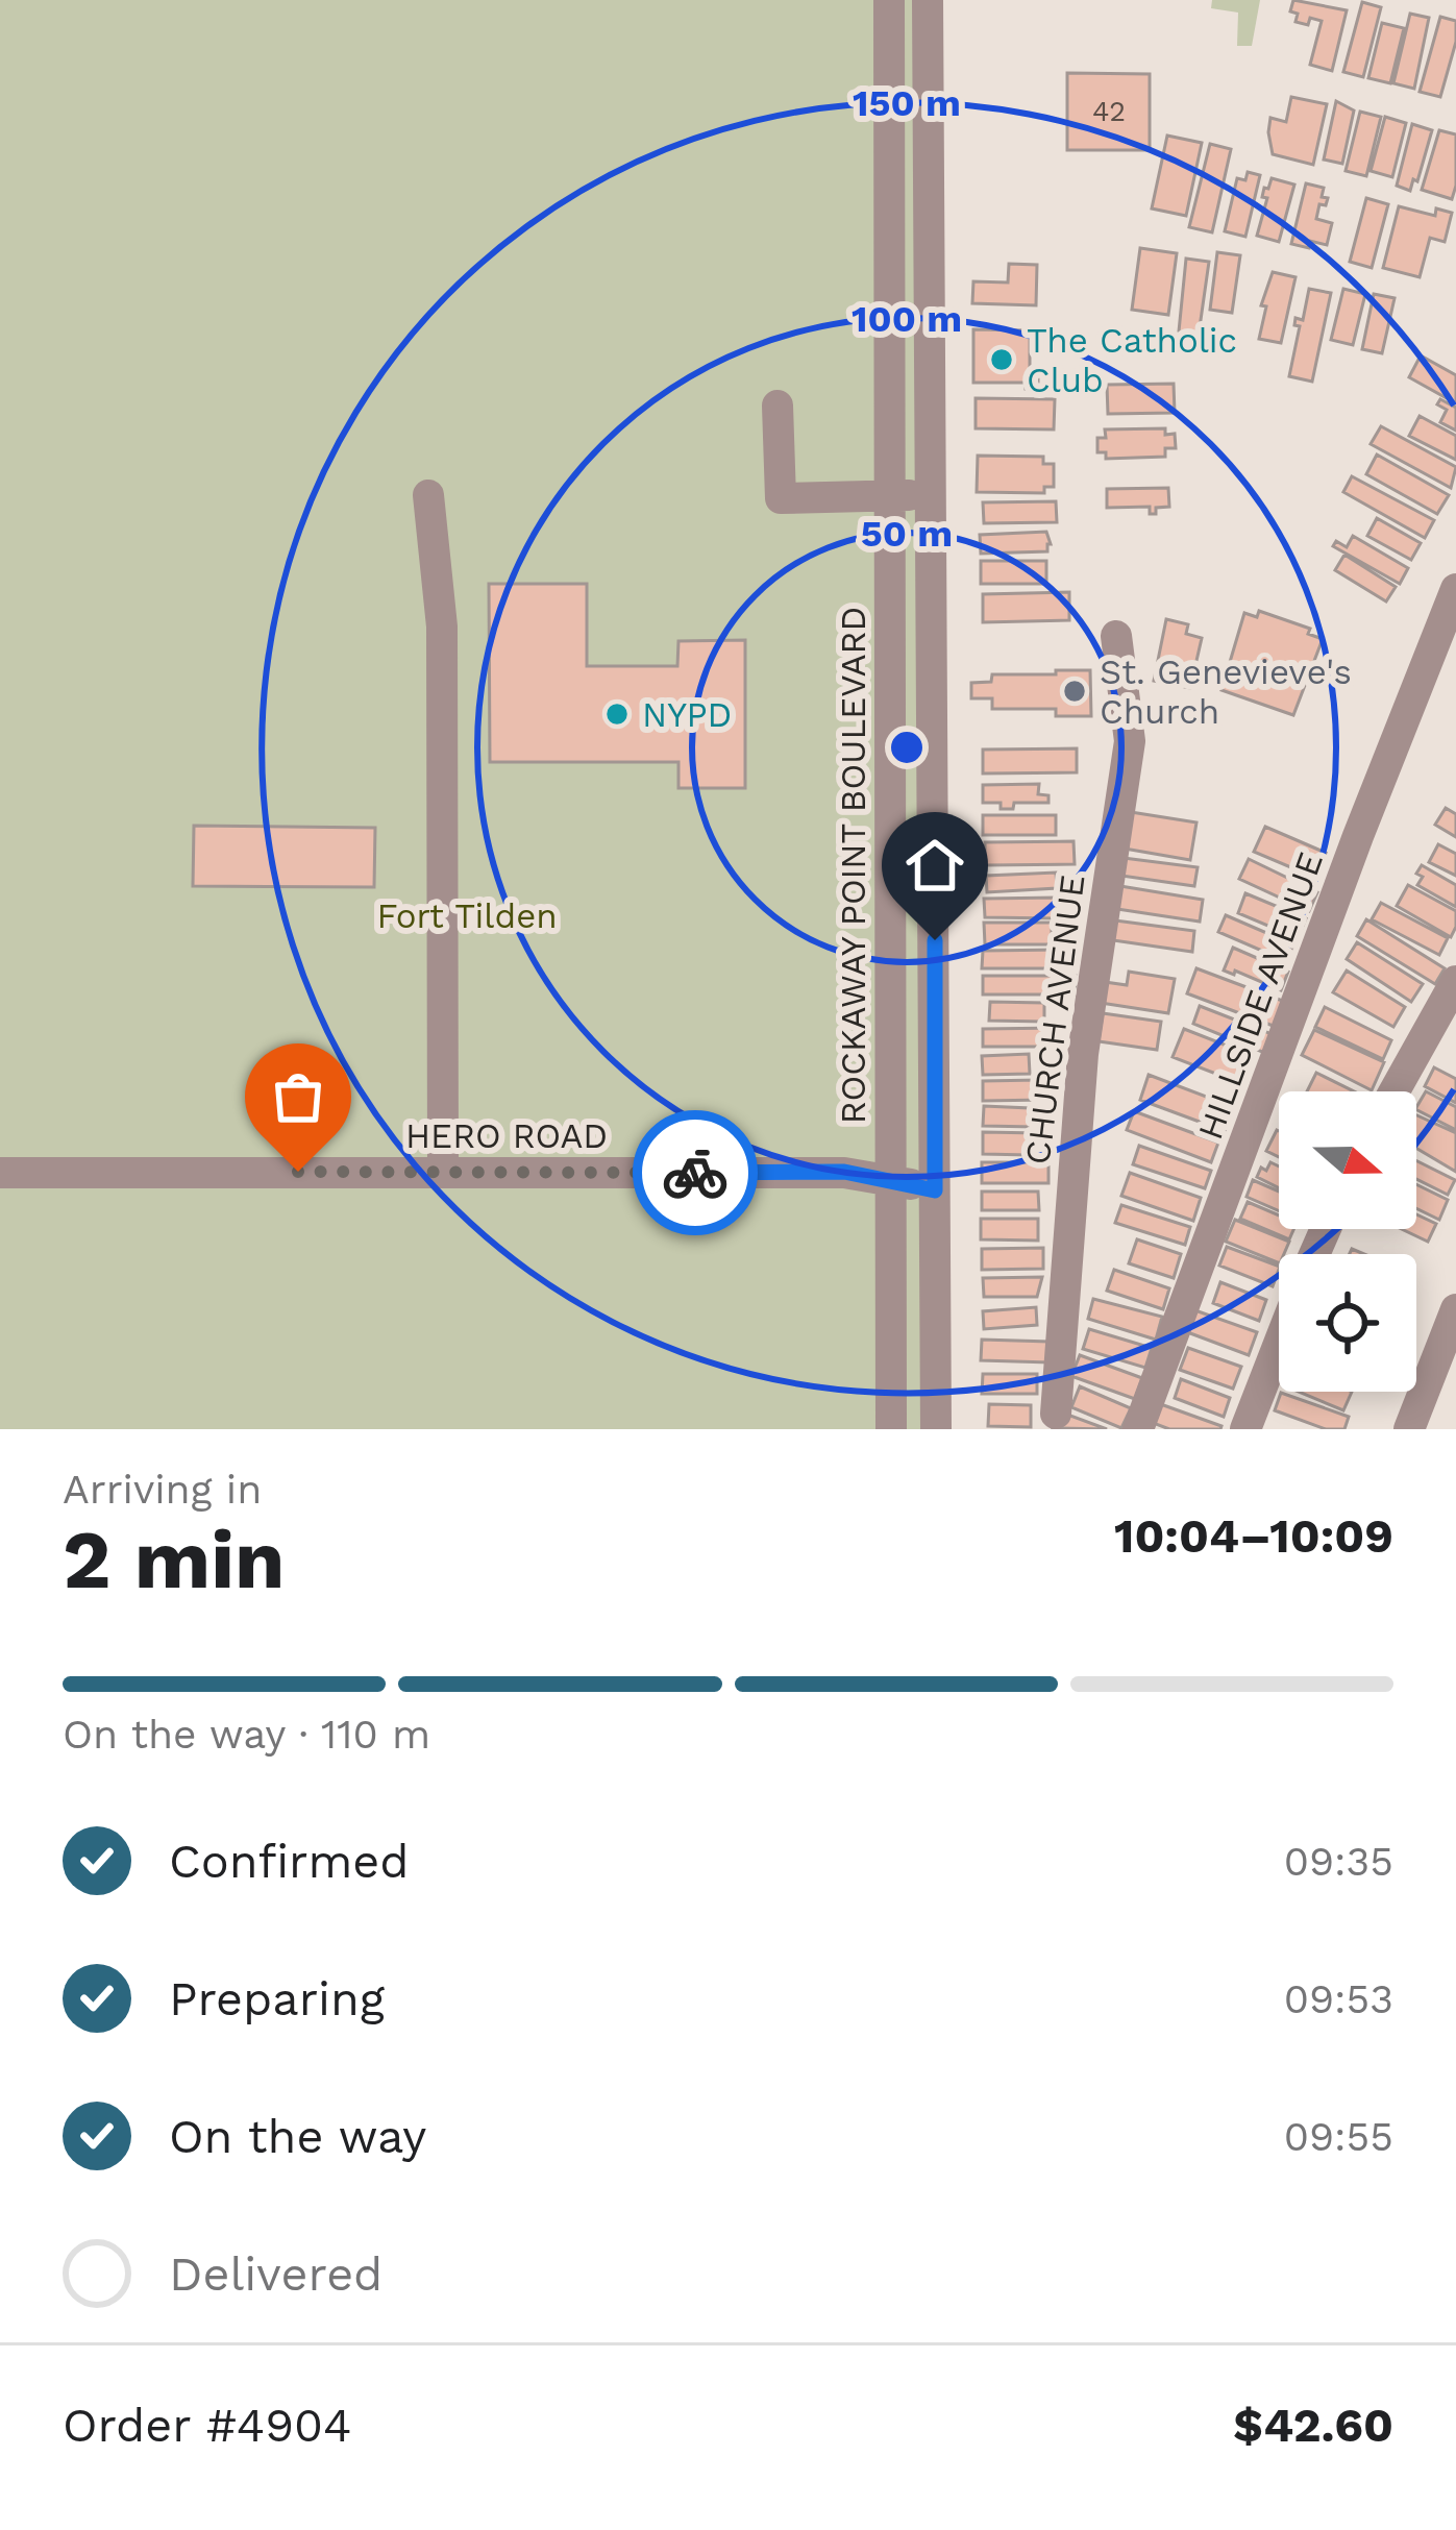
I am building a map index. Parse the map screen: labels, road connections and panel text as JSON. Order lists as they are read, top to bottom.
{
  "streets": {
    "street": [
      "ROCKAWAY POINT BOULEVARD",
      "HILLSIDE AVENUE",
      "CHURCH AVENUE",
      "HERO ROAD"
    ]
  },
  "crossings": [
    ["ROCKAWAY POINT BOULEVARD", "HERO ROAD"]
  ],
  "parks": ["Fort Tilden"],
  "places": ["The Catholic Club", "St. Genevieve's Church", "NYPD"],
  "house_numbers": ["42"],
  "north": "right",
  "page": {
    "heading": ["2 min", "Arriving in", "10:04–10:09"],
    "panel": ["Order #4904", "$42.60"],
    "bar": "On the way · 110 m",
    "list": [
      ["Confirmed", "09:35"],
      ["Preparing", "09:53"],
      ["On the way", "09:55"],
      "Delivered"
    ]
  },
  "rings": ["150 m", "100 m", "50 m"]
}
